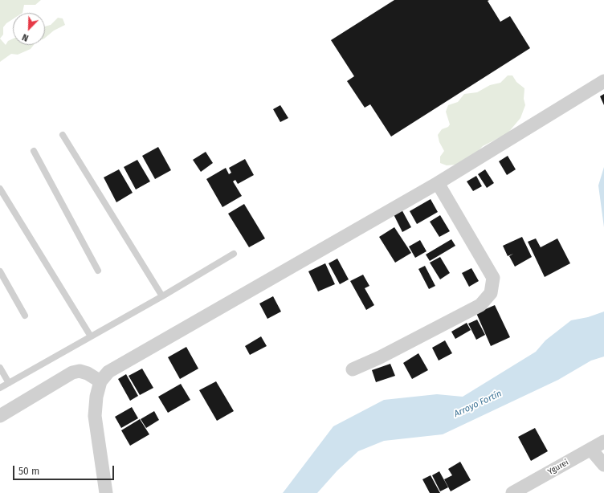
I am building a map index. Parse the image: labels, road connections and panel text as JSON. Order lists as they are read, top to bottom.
{
  "streets": {
    "street": ["Ygurei"]
  },
  "water": ["Arroyo Fortín"],
  "scale_bar": "50 m",
  "north": "bottom left"
}
